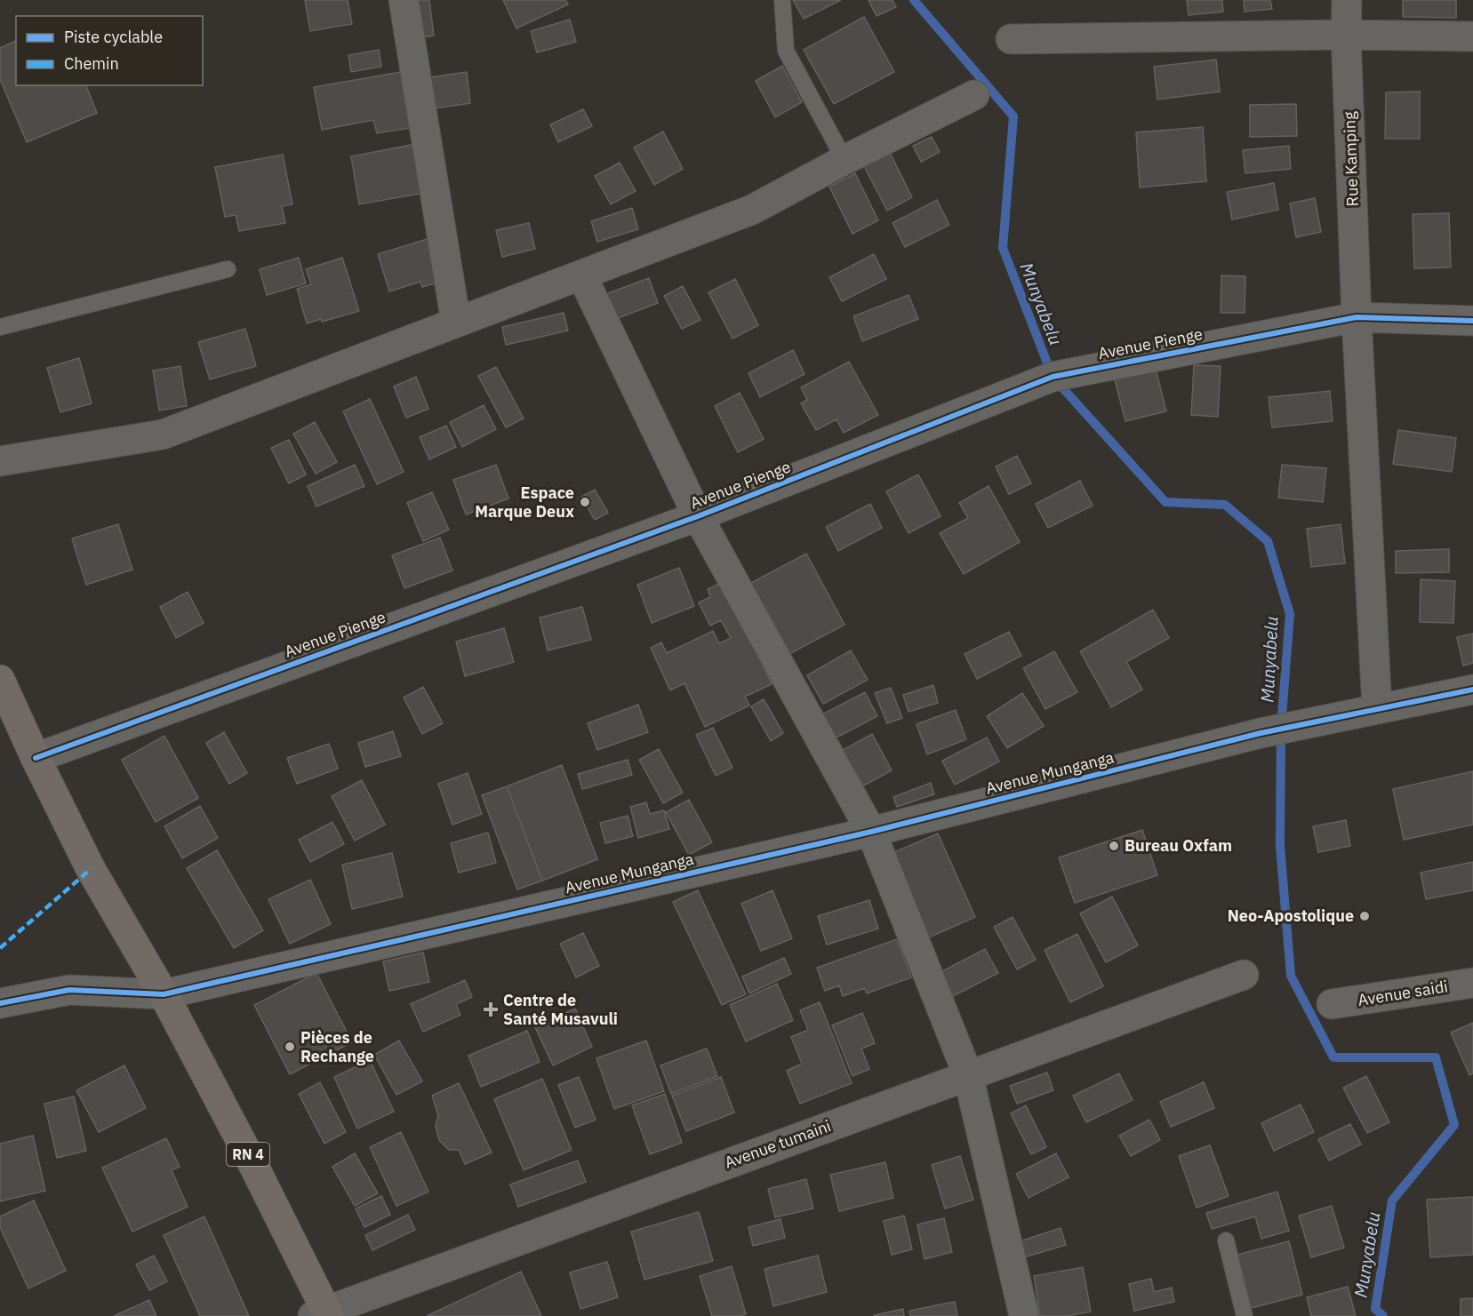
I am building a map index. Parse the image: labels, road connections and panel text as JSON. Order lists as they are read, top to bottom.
{
  "streets": {
    "highway": ["RN 4"],
    "street": [
      "Rue Kamping",
      "Avenue Pienge",
      "Avenue Munganga",
      "Avenue saidi",
      "Avenue tumaini"
    ]
  },
  "crossings": [
    ["Rue Kamping", "Avenue Pienge"],
    ["Rue Kamping", "Avenue Munganga"],
    ["Avenue Pienge", "RN 4"],
    ["Avenue Munganga", "RN 4"],
    ["Avenue tumaini", "RN 4"]
  ],
  "water": ["Munyabelu"],
  "places": {
    "other": [
      "Espace Marque Deux",
      "Bureau Oxfam",
      "Neo-Apostolique",
      "Pièces de Rechange"
    ],
    "health": ["Centre de Santé Musavuli"]
  },
  "legend": ["Piste cyclable", "Chemin"]
}
